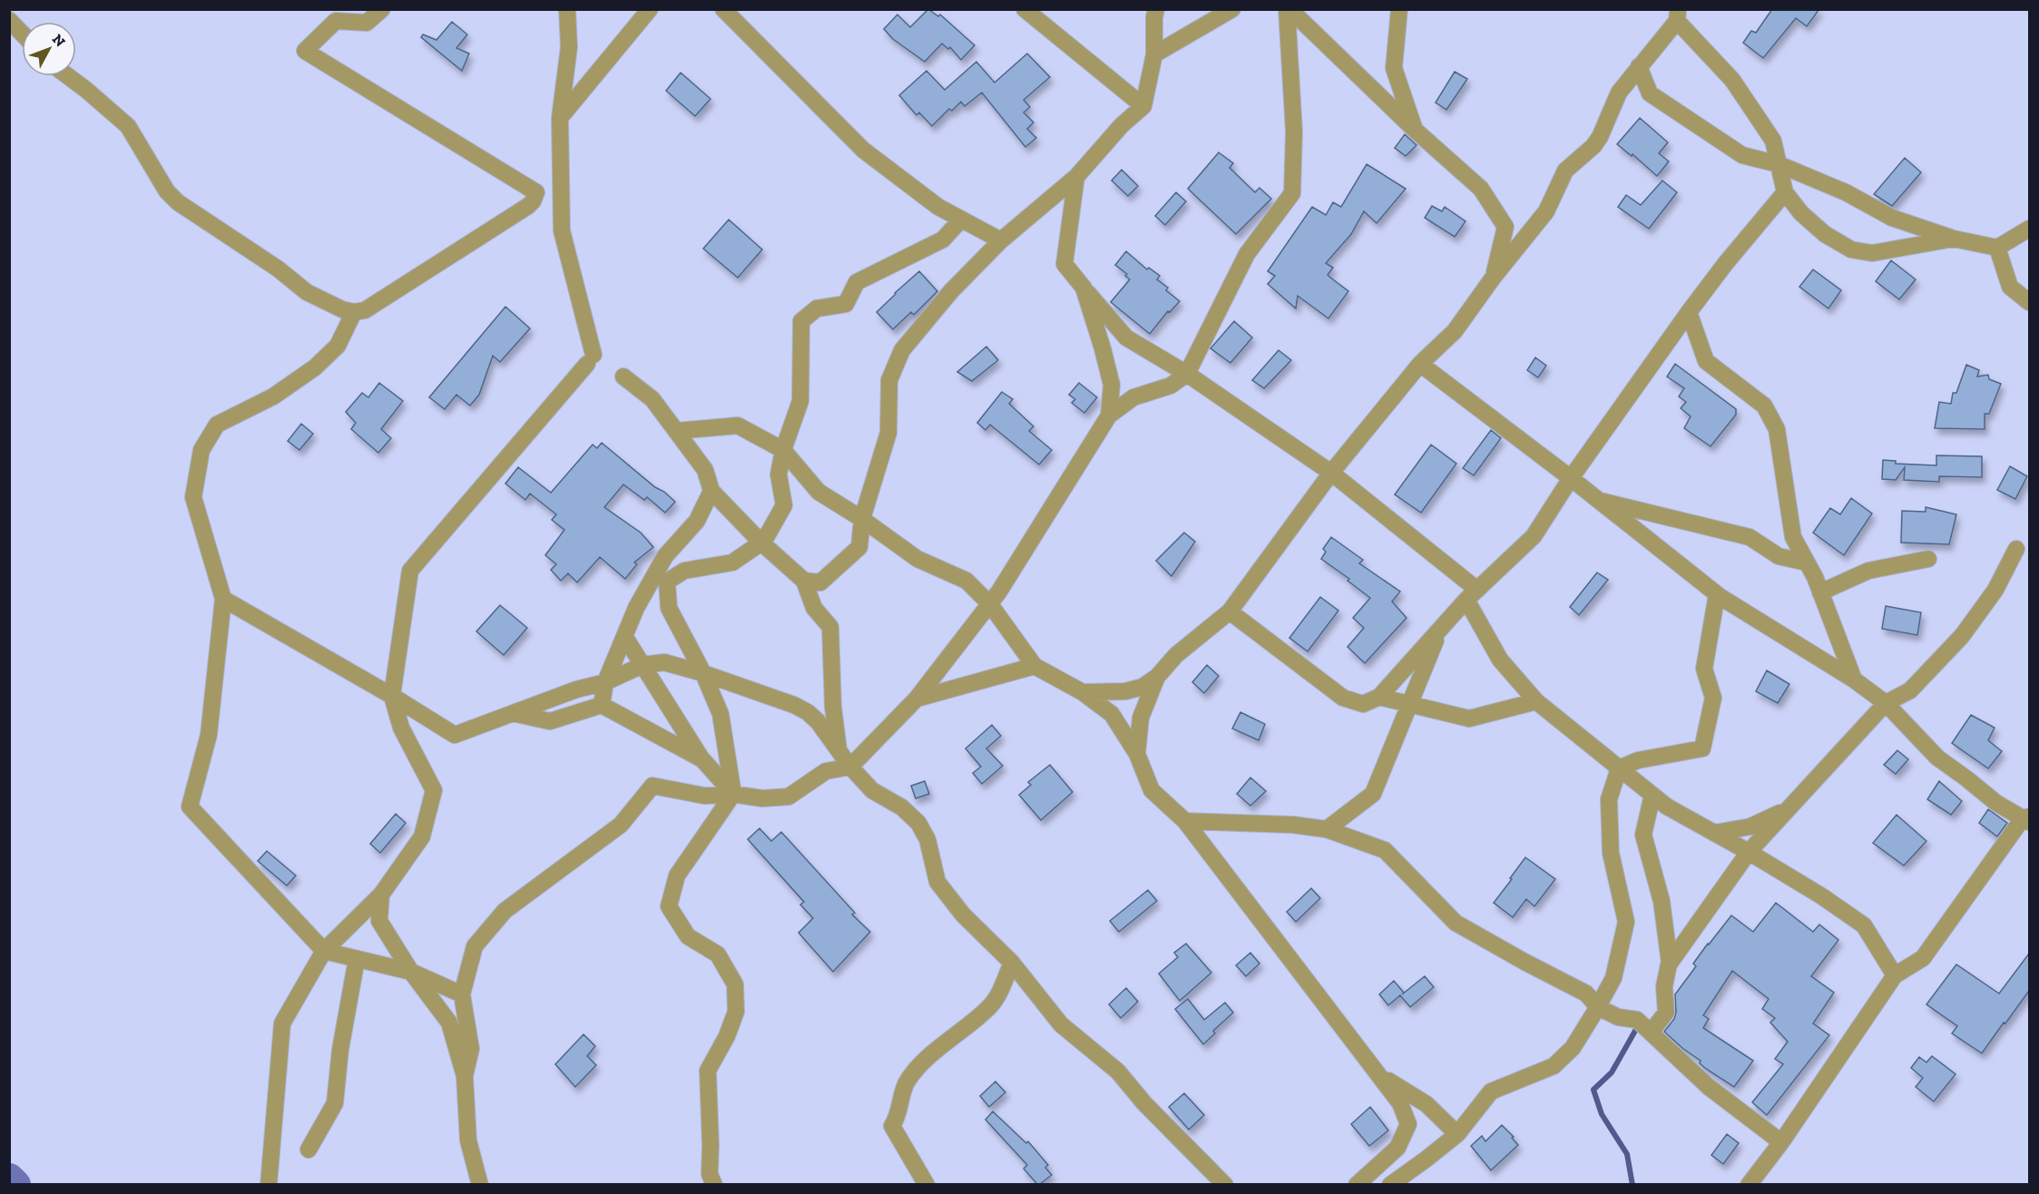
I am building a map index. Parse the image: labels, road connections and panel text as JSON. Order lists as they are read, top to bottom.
{
  "north": "top right"
}
